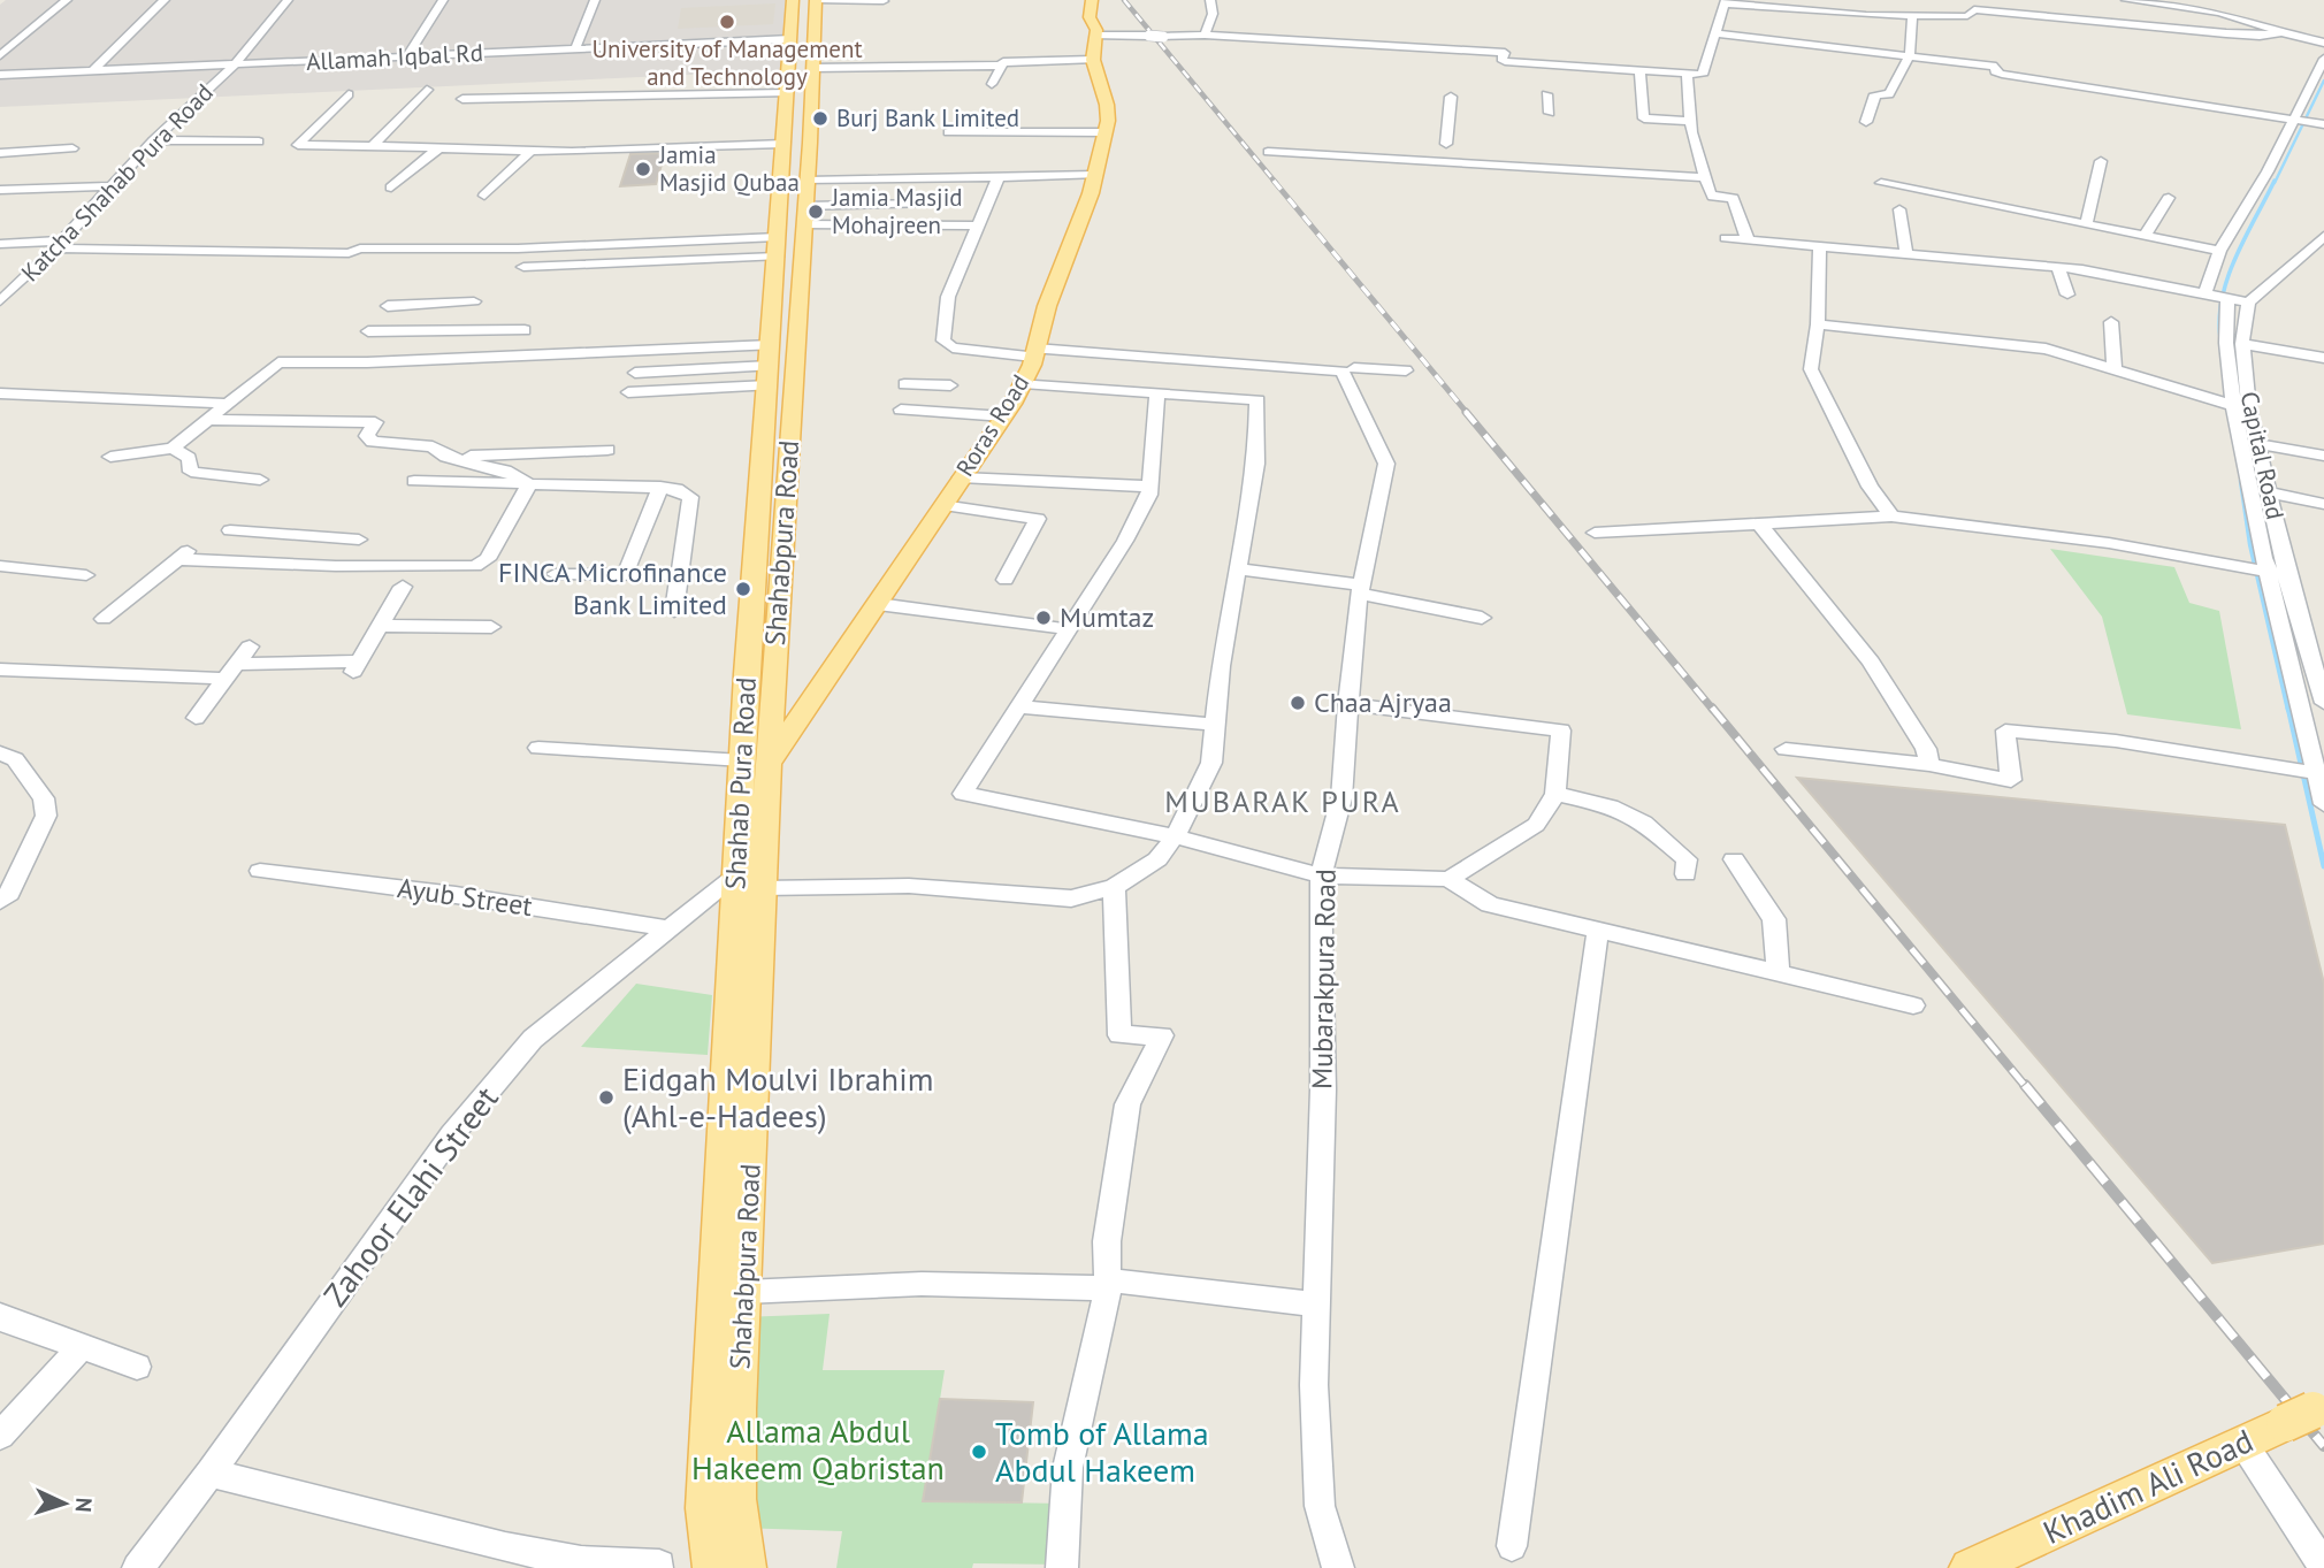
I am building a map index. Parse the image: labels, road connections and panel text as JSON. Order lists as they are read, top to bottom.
{
  "streets": {
    "main road": [
      "Roras Road",
      "Shahabpura Road",
      "Shahab Pura Road",
      "Khadim Ali Road"
    ],
    "street": [
      "Allamah Iqbal Rd",
      "Katcha Shahab Pura Road",
      "Capital Road",
      "Ayub Street",
      "Mubarakpura Road",
      "Zahoor Elahi Street"
    ]
  },
  "crossings": [
    ["Allamah Iqbal Rd", "Katcha Shahab Pura Road"],
    ["Allamah Iqbal Rd", "Shahabpura Road"],
    ["Allamah Iqbal Rd", "Shahab Pura Road"],
    ["Roras Road", "Shahabpura Road"],
    ["Roras Road", "Shahab Pura Road"],
    ["Roras Road", "Mubarakpura Road"],
    ["Shahabpura Road", "Shahab Pura Road"],
    ["Shahabpura Road", "Zahoor Elahi Street"],
    ["Shahab Pura Road", "Zahoor Elahi Street"],
    ["Ayub Street", "Zahoor Elahi Street"]
  ],
  "districts": ["MUBARAK PURA"],
  "parks": ["Allama Abdul Hakeem Qabristan"],
  "places": [
    "University of Management and Technology",
    "Burj Bank Limited",
    "Jamia Masjid Qubaa",
    "Jamia Masjid Mohajreen",
    "FINCA Microfinance Bank Limited",
    "Mumtaz",
    "Chaa Ajryaa",
    "Eidgah Moulvi Ibrahim (Ahl-e-Hadees)",
    "Tomb of Allama Abdul Hakeem"
  ],
  "north": "right"
}
